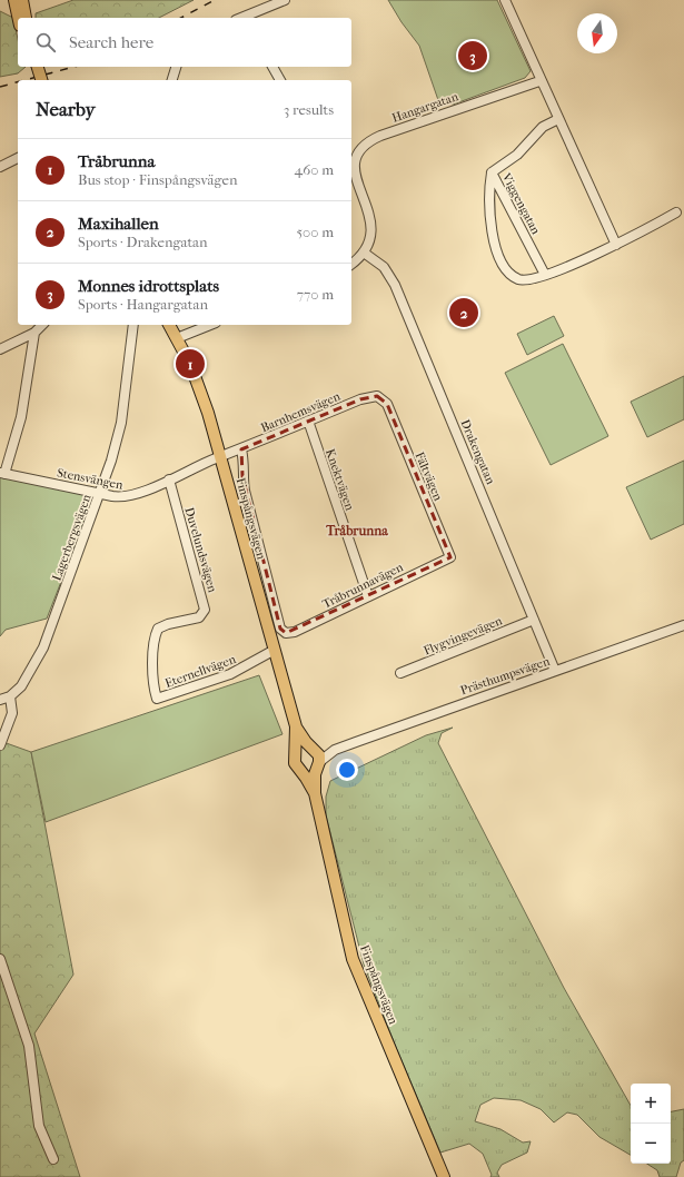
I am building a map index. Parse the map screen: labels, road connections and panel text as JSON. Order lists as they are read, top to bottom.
{
  "streets": {
    "main road": ["Finspångsvägen"],
    "street": [
      "Hangargatan",
      "Viggengatan",
      "Barnhemsvägen",
      "Drakengatan",
      "Fältvägen",
      "Stensvängen",
      "Knektvägen",
      "Lagerbergsvägen",
      "Duvelundsvägen",
      "Tråbrunnavägen",
      "Flygvingevägen",
      "Eternellvägen",
      "Prästhumpsvägen"
    ]
  },
  "crossings": [
    ["Hangargatan", "Drakengatan"],
    ["Barnhemsvägen", "Fältvägen"],
    ["Barnhemsvägen", "Stensvängen"],
    ["Barnhemsvägen", "Knektvägen"],
    ["Barnhemsvägen", "Finspångsvägen"],
    ["Barnhemsvägen", "Tråbrunnavägen"],
    ["Drakengatan", "Flygvingevägen"],
    ["Drakengatan", "Prästhumpsvägen"],
    ["Fältvägen", "Tråbrunnavägen"],
    ["Stensvängen", "Finspångsvägen"],
    ["Stensvängen", "Lagerbergsvägen"],
    ["Stensvängen", "Duvelundsvägen"],
    ["Knektvägen", "Tråbrunnavägen"],
    ["Finspångsvägen", "Eternellvägen"],
    ["Finspångsvägen", "Prästhumpsvägen"],
    ["Duvelundsvägen", "Eternellvägen"]
  ],
  "districts": ["Tråbrunna"],
  "north": "bottom",
  "page": {
    "search": "Search here",
    "pins": ["3", "2", "1"],
    "heading": ["Nearby", "3 results"],
    "list": [
      {
        "mark": "1",
        "name": "Tråbrunna",
        "note": "Bus stop · Finspångsvägen",
        "value": "460 m"
      },
      {
        "mark": "2",
        "name": "Maxihallen",
        "note": "Sports · Drakengatan",
        "value": "500 m"
      },
      {
        "mark": "3",
        "name": "Monnes idrottsplats",
        "note": "Sports · Hangargatan",
        "value": "770 m"
      }
    ],
    "map_buttons": ["+", "−"]
  }
}
